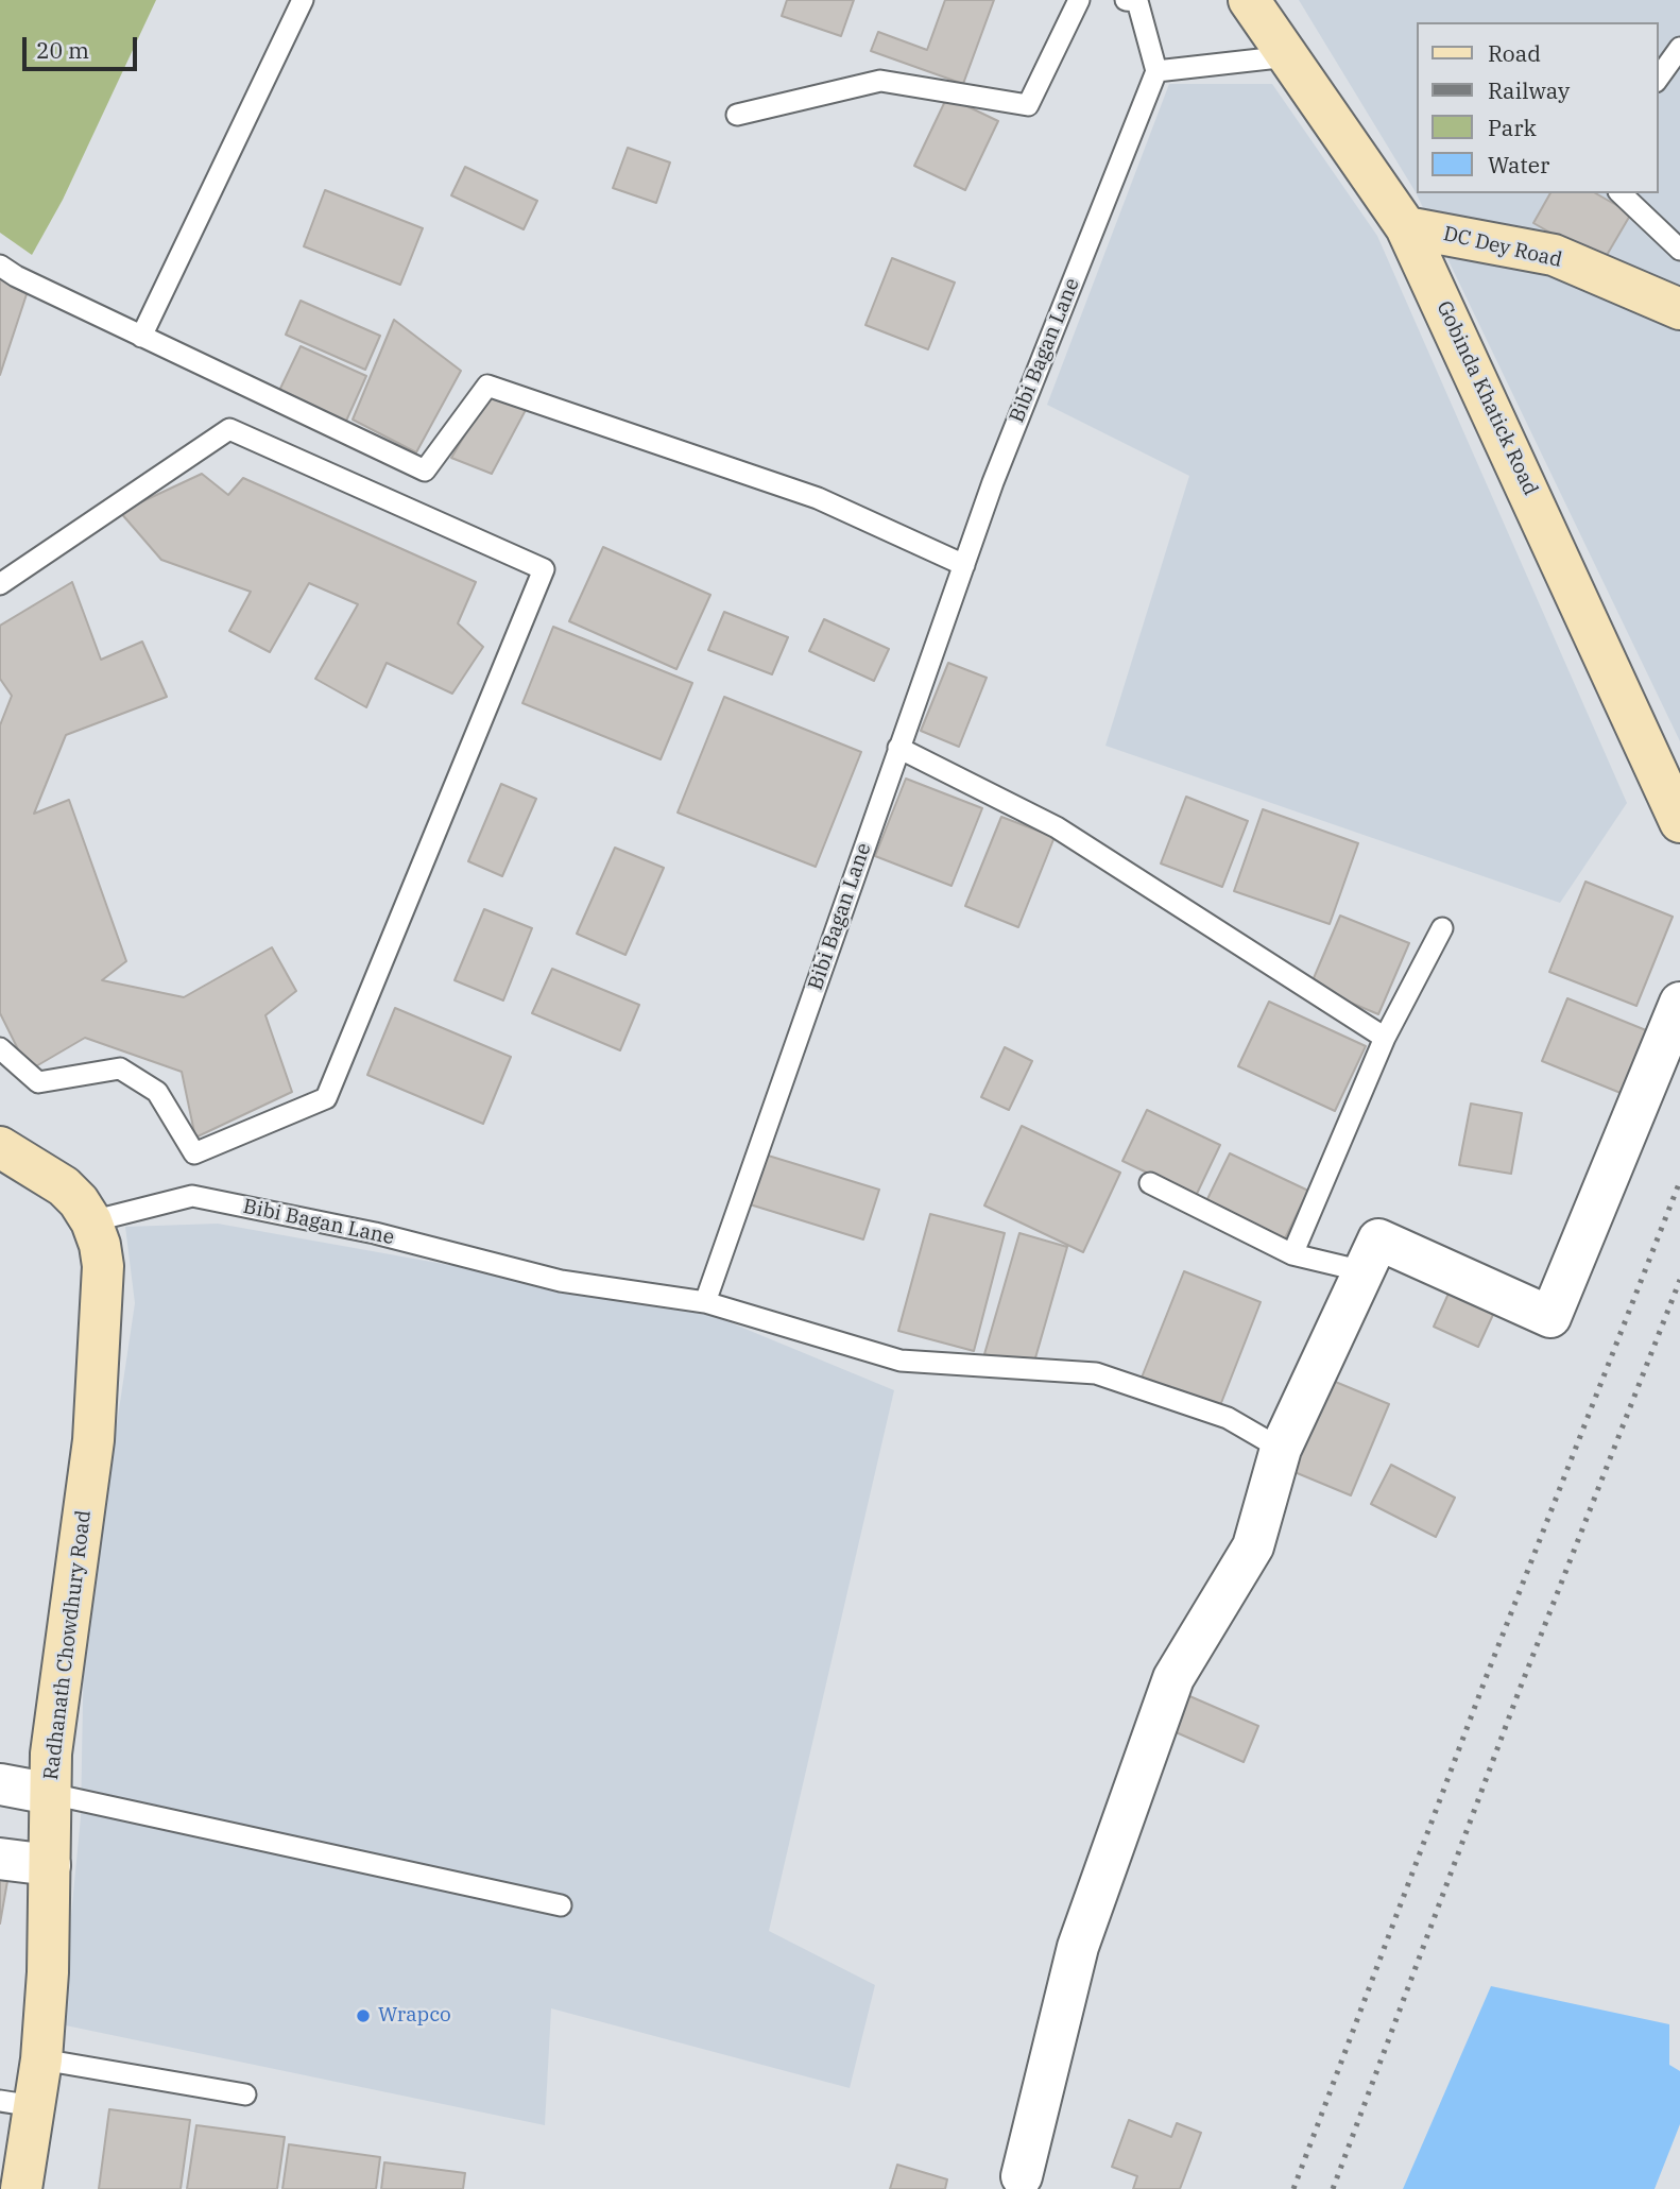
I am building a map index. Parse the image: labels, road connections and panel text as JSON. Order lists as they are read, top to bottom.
{
  "streets": {
    "street": ["DC Dey Road", "Gobinda Khatick Road", "Radhanath Chowdhury Road"],
    "lane": ["Bibi Bagan Lane"]
  },
  "crossings": [
    ["DC Dey Road", "Gobinda Khatick Road"],
    ["Bibi Bagan Lane", "Radhanath Chowdhury Road"]
  ],
  "places": ["Wrapco"],
  "legend": [
    "Road",
    "Railway",
    "Park",
    "Water"
  ],
  "scale_bar": "20 m"
}
